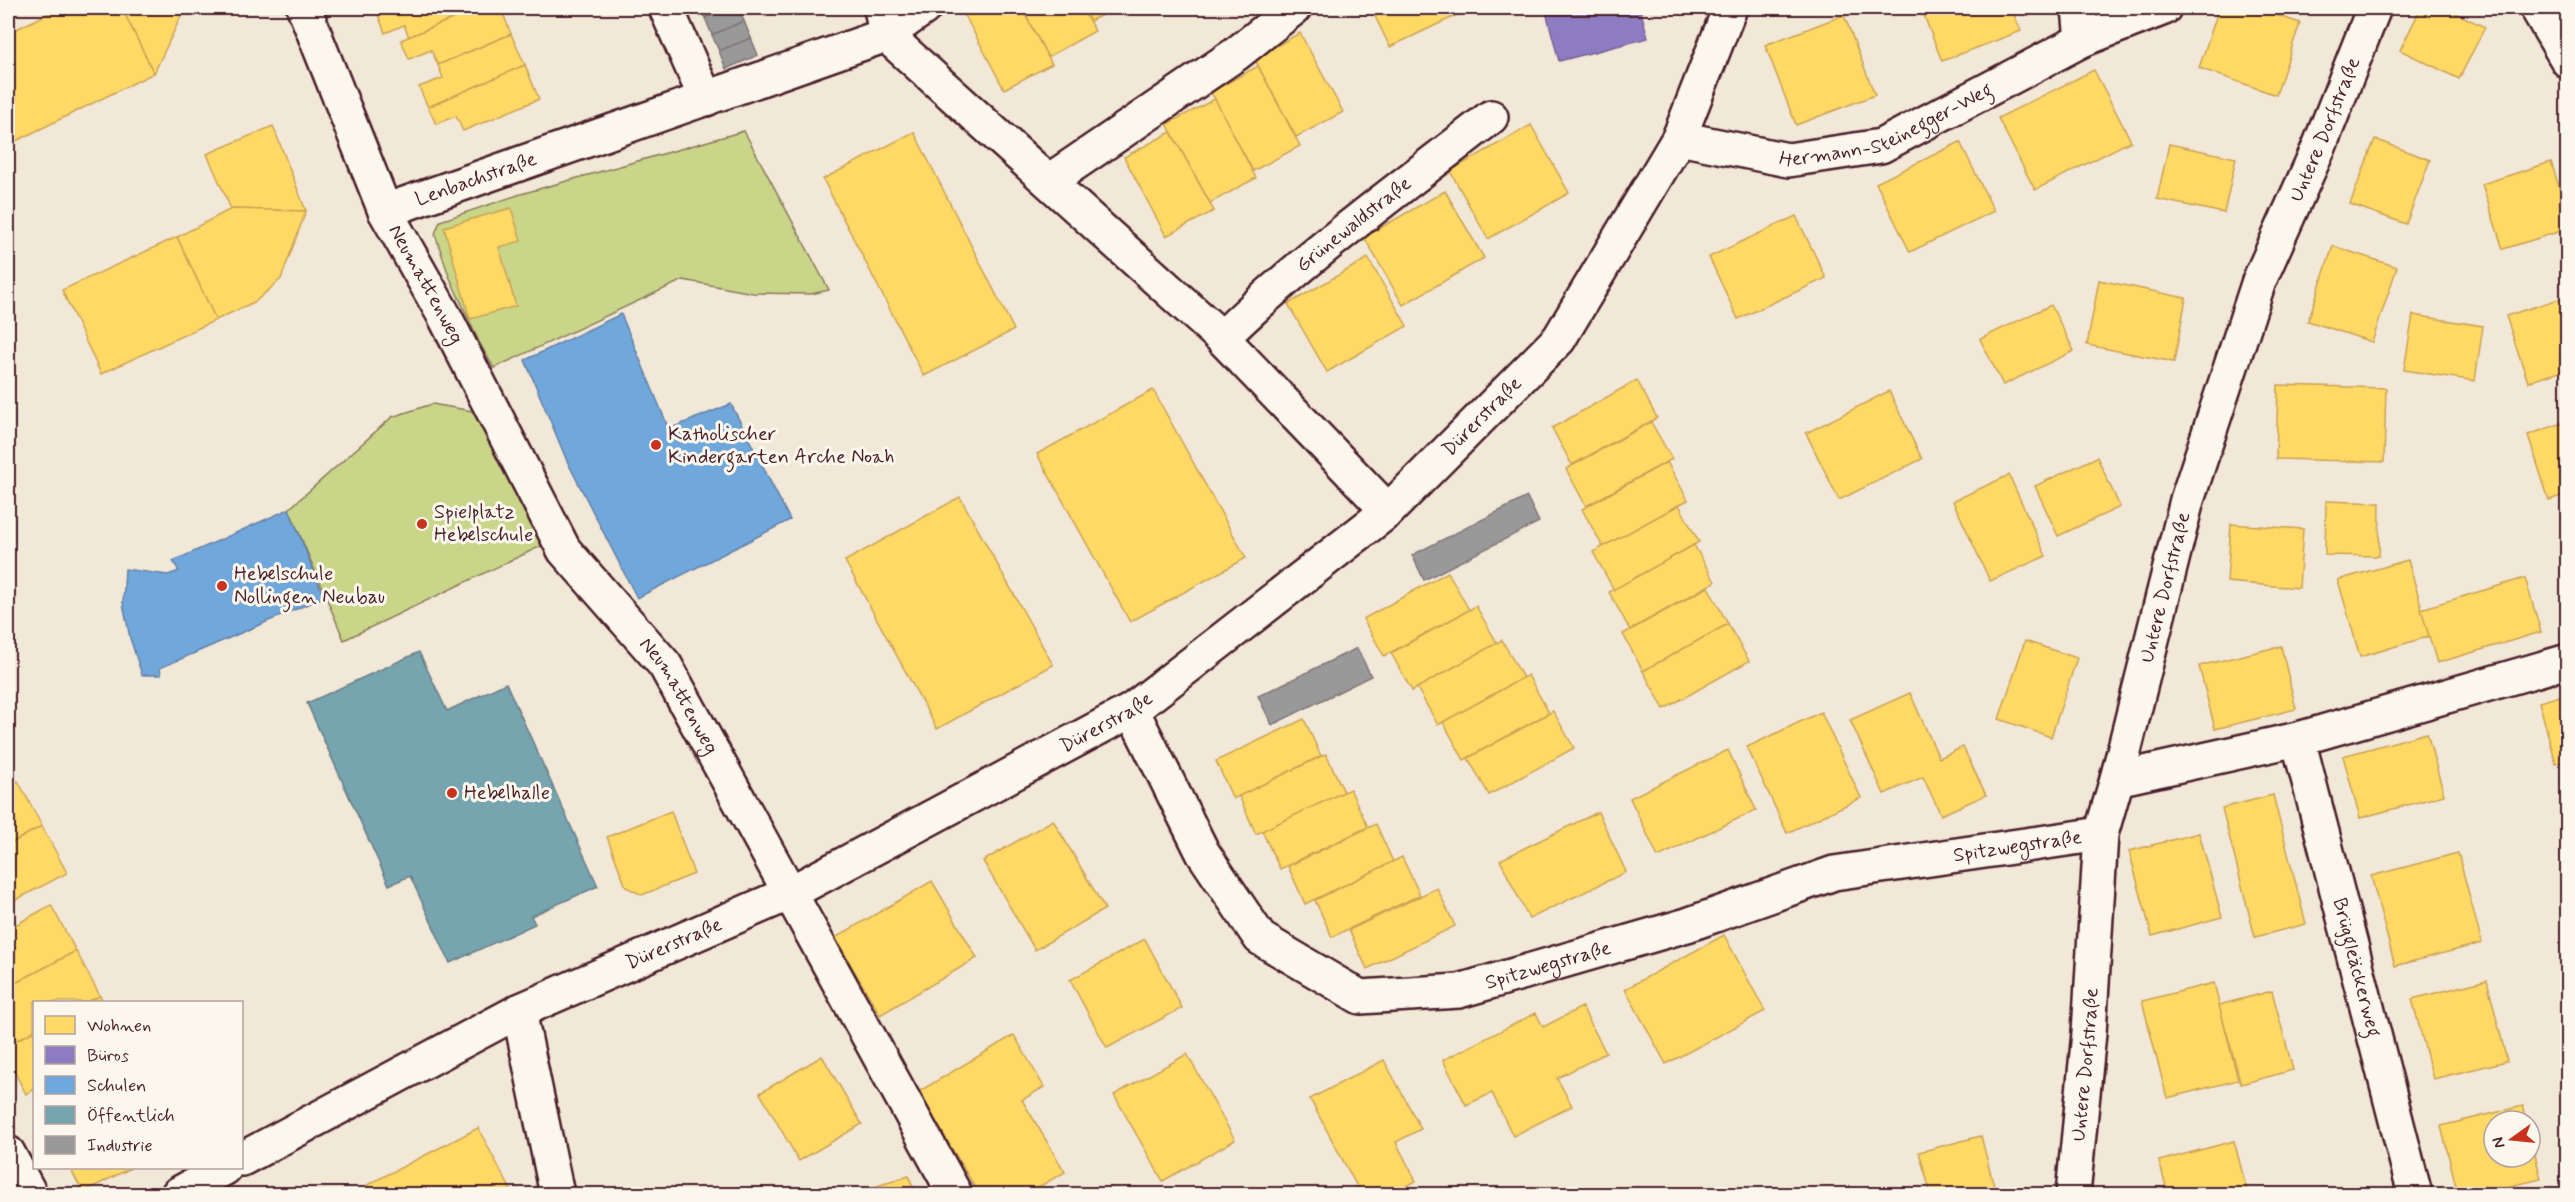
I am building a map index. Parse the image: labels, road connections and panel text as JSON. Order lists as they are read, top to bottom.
{
  "streets": {
    "street": [
      "Hermann-Steinegger-Weg",
      "Untere Dorfstraße",
      "Lenbachstraße",
      "Grünewaldstraße",
      "Neumattenweg",
      "Dürerstraße",
      "Spitzwegstraße",
      "Brüggleäckerweg"
    ]
  },
  "crossings": [
    ["Hermann-Steinegger-Weg", "Dürerstraße"],
    ["Untere Dorfstraße", "Spitzwegstraße"],
    ["Lenbachstraße", "Neumattenweg"],
    ["Neumattenweg", "Dürerstraße"],
    ["Dürerstraße", "Spitzwegstraße"]
  ],
  "places": [
    "Katholischer Kindergarten Arche Noah",
    "Spielplatz Hebelschule",
    "Hebelschule Nollingen Neubau",
    "Hebelhalle"
  ],
  "legend": [
    "Wohnen",
    "Büros",
    "Schulen",
    "Öffentlich",
    "Industrie"
  ],
  "north": "left"
}
